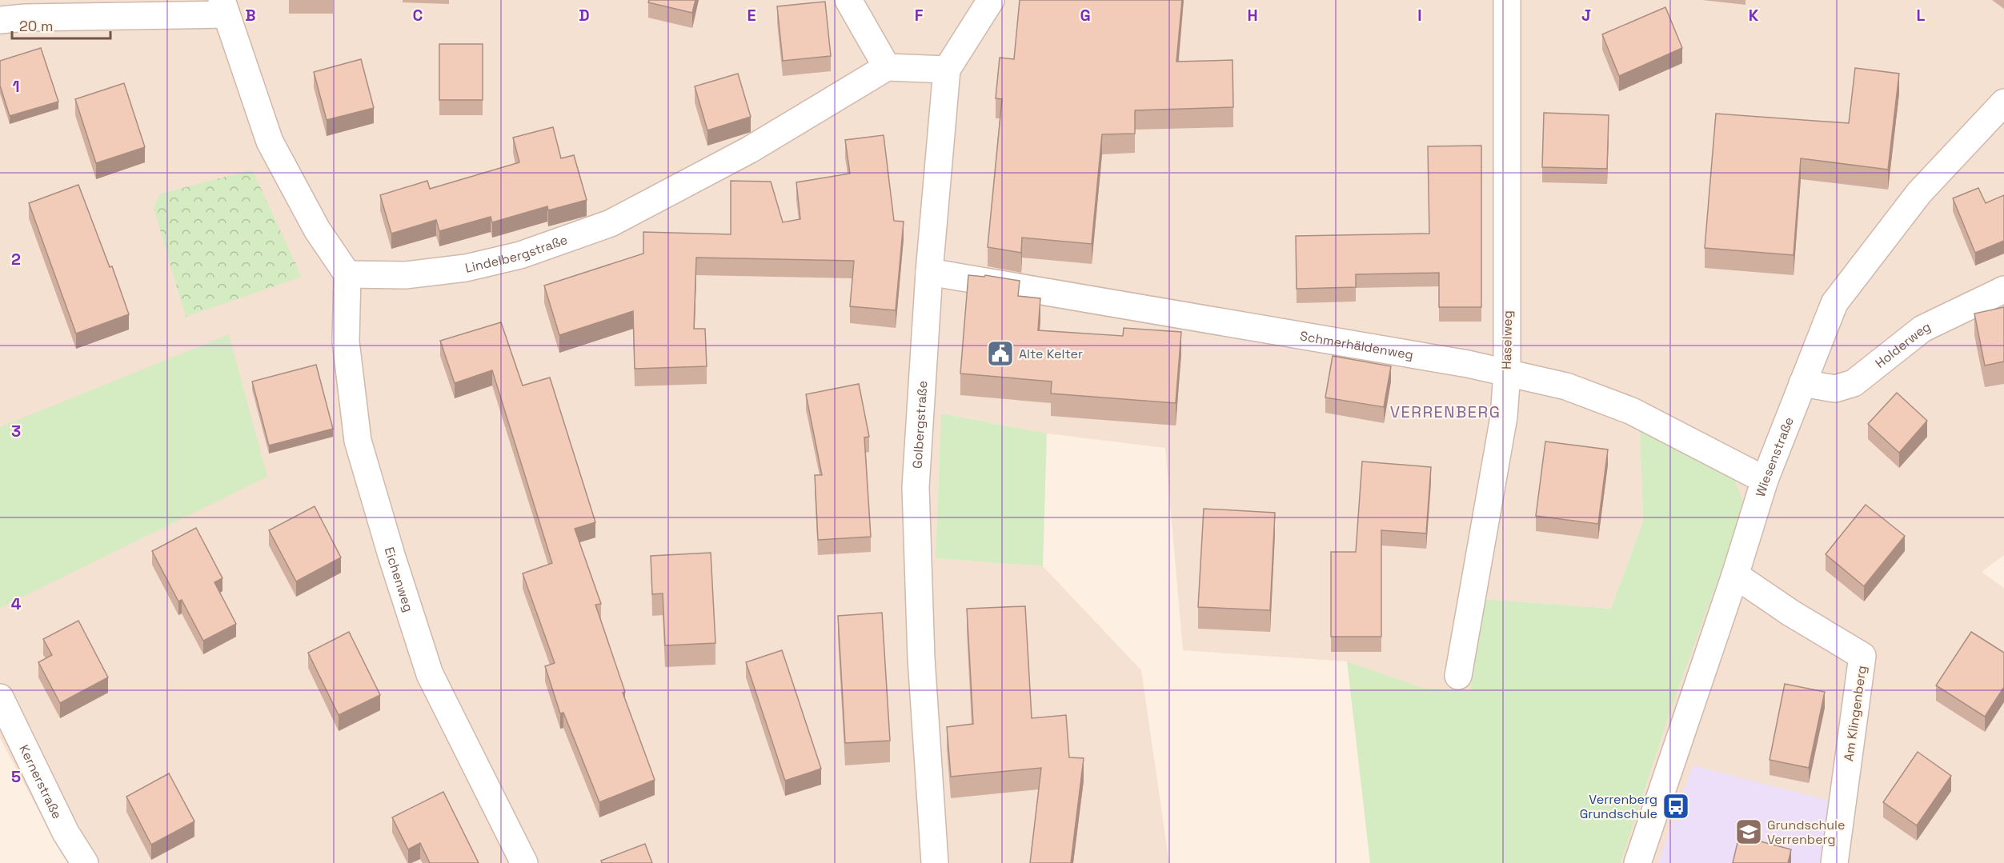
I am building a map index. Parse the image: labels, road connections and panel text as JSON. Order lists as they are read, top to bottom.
{
  "streets": {
    "street": [
      "Lindelbergstraße",
      "Haselweg",
      "Schmerhäldenweg",
      "Holderweg",
      "Golbergstraße",
      "Wiesenstraße",
      "Eichenweg",
      "Am Klingenberg",
      "Kernerstraße"
    ]
  },
  "crossings": [
    ["Lindelbergstraße", "Eichenweg"],
    ["Haselweg", "Schmerhäldenweg"],
    ["Schmerhäldenweg", "Golbergstraße"],
    ["Schmerhäldenweg", "Wiesenstraße"],
    ["Holderweg", "Wiesenstraße"],
    ["Wiesenstraße", "Am Klingenberg"]
  ],
  "districts": ["VERRENBERG"],
  "places": {
    "public building": ["Alte Kelter"],
    "bus stop": ["Verrenberg Grundschule"],
    "school or university": ["Grundschule Verrenberg"]
  },
  "scale_bar": "20 m",
  "grid": {
    "columns": [
      "B",
      "C",
      "D",
      "E",
      "F",
      "G",
      "H",
      "I",
      "J",
      "K",
      "L"
    ],
    "rows": [
      "1",
      "2",
      "3",
      "4",
      "5"
    ]
  }
}
